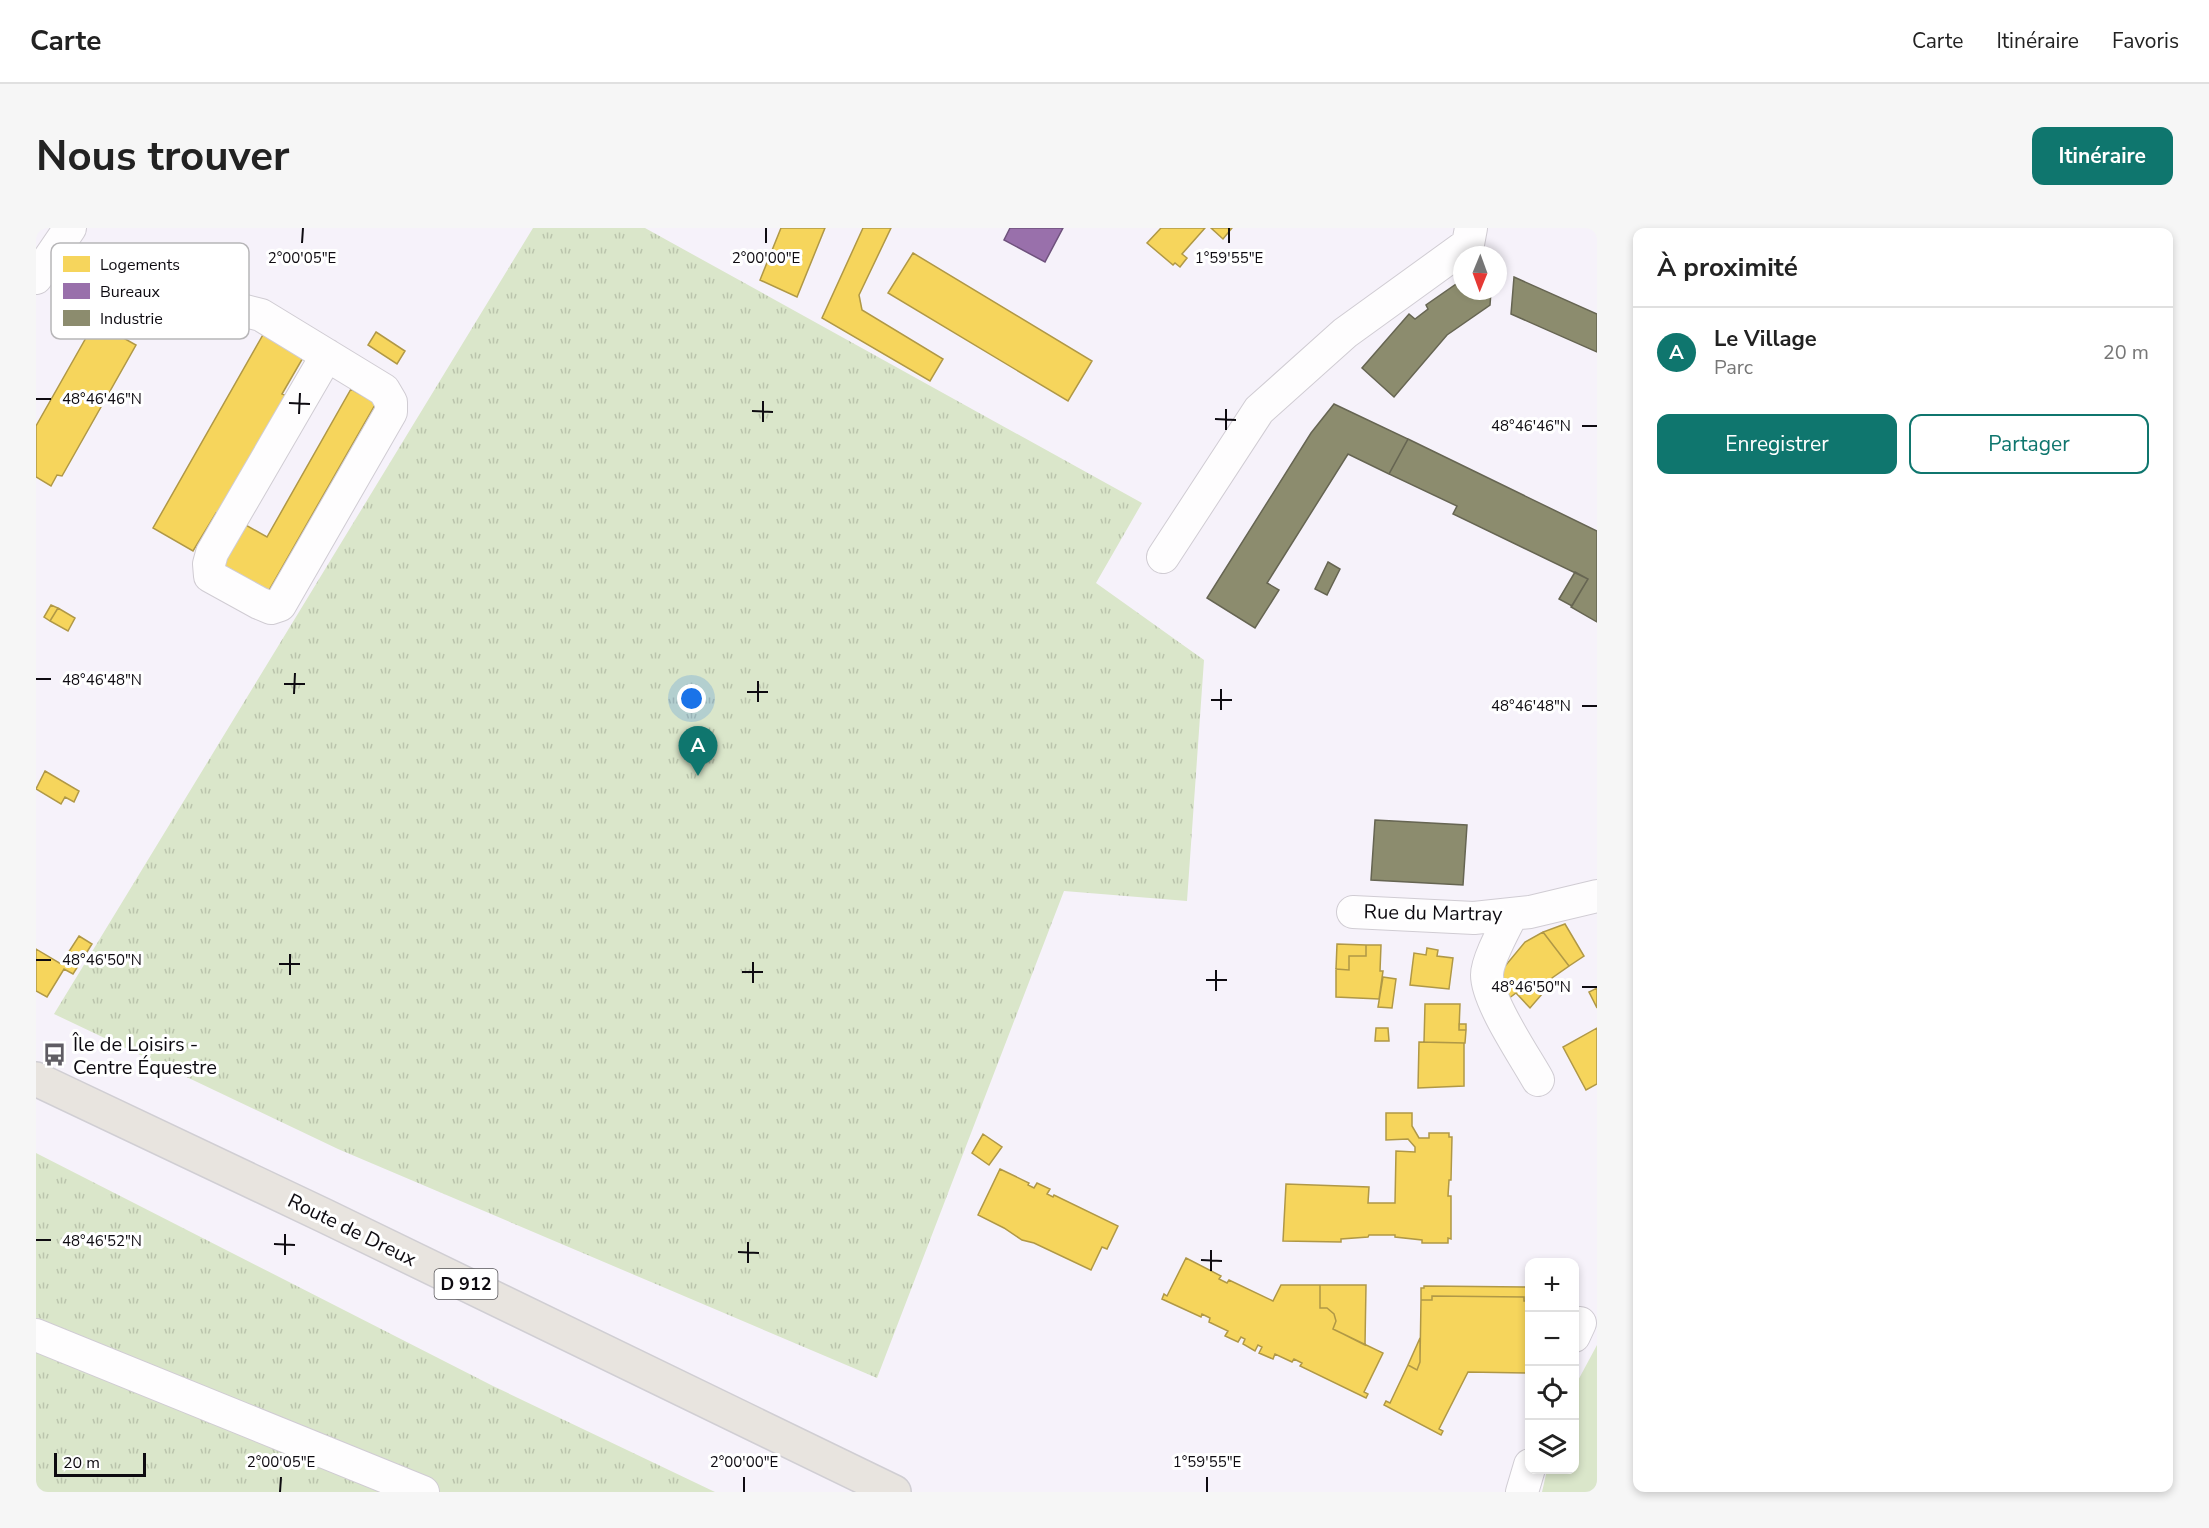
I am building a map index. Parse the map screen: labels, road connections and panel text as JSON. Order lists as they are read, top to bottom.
{
  "streets": {
    "main road": ["Route de Dreux", "D 912"],
    "street": ["Rue du Martray"]
  },
  "places": {
    "bus stop": ["Île de Loisirs - Centre Équestre"]
  },
  "legend": ["Logements", "Bureaux", "Industrie"],
  "scale_bar": "20 m",
  "north": "bottom",
  "page": {
    "header": "Carte",
    "nav": ["Carte", "Itinéraire", "Favoris"],
    "buttons": [
      "Itinéraire",
      ["Enregistrer", "Partager"]
    ],
    "title": "Nous trouver",
    "heading": "À proximité",
    "list": [
      {
        "mark": "A",
        "name": "Le Village",
        "note": "Parc",
        "value": "20 m"
      }
    ],
    "pins": "A",
    "map_buttons": ["+", "−"],
    "scale": "20 m"
  },
  "coordinates": [
    "2°00'05\"E",
    "2°00'00\"E",
    "1°59'55\"E",
    "48°46'46\"N",
    "48°46'48\"N",
    "48°46'50\"N",
    "48°46'52\"N"
  ]
}
